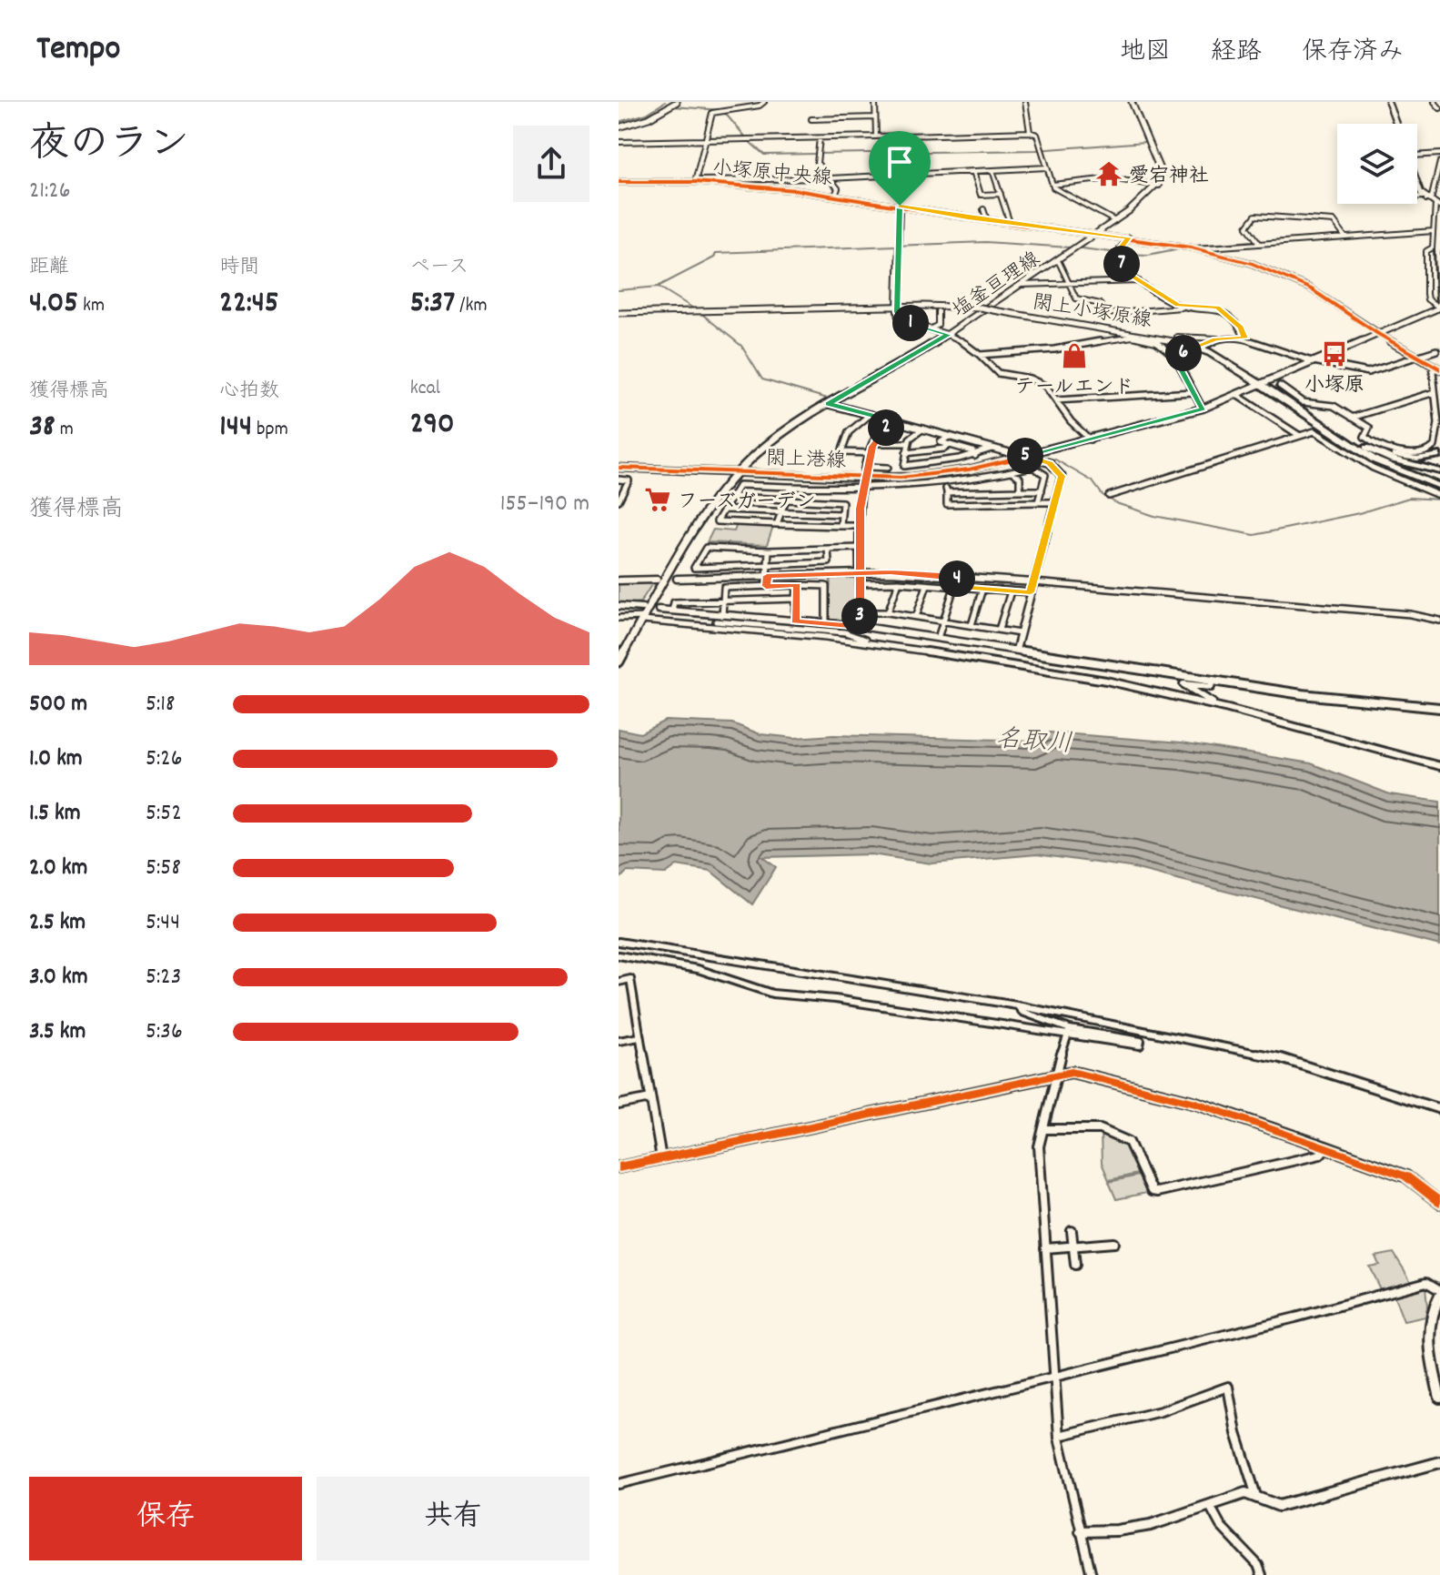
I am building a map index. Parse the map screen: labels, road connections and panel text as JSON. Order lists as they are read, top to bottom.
{
  "streets": {
    "main road": ["塩釜亘理線"],
    "street": ["小塚原中央線", "閖上小塚原線", "閖上港線"]
  },
  "crossings": [
    ["小塚原中央線", "塩釜亘理線"],
    ["小塚原中央線", "閖上港線"],
    ["塩釜亘理線", "閖上港線"],
    ["閖上小塚原線", "閖上港線"]
  ],
  "water": ["名取川"],
  "places": {
    "temple": ["愛宕神社"],
    "bus stop": ["小塚原"],
    "shop": ["テールエンド"],
    "supermarket": ["フーズガーデン"]
  },
  "page": {
    "header": "Tempo",
    "nav": ["地図", "経路", "保存済み"],
    "heading": ["夜のラン", "21:26"],
    "stats": [
      ["距離", "4.05 km"],
      ["時間", "22:45"],
      ["ペース", "5:37 /km"],
      ["獲得標高", "38 m"],
      ["心拍数", "144 bpm"],
      ["kcal", "290"]
    ],
    "pins": [
      "7",
      "1",
      "6",
      "2",
      "5",
      "4",
      "3"
    ],
    "chart": ["獲得標高", "155–190 m"],
    "list": [
      {
        "name": "500 m",
        "note": "5:18"
      },
      {
        "name": "1.0 km",
        "note": "5:26"
      },
      {
        "name": "1.5 km",
        "note": "5:52"
      },
      {
        "name": "2.0 km",
        "note": "5:58"
      },
      {
        "name": "2.5 km",
        "note": "5:44"
      },
      {
        "name": "3.0 km",
        "note": "5:23"
      },
      {
        "name": "3.5 km",
        "note": "5:36"
      }
    ],
    "buttons": ["保存", "共有"]
  }
}
